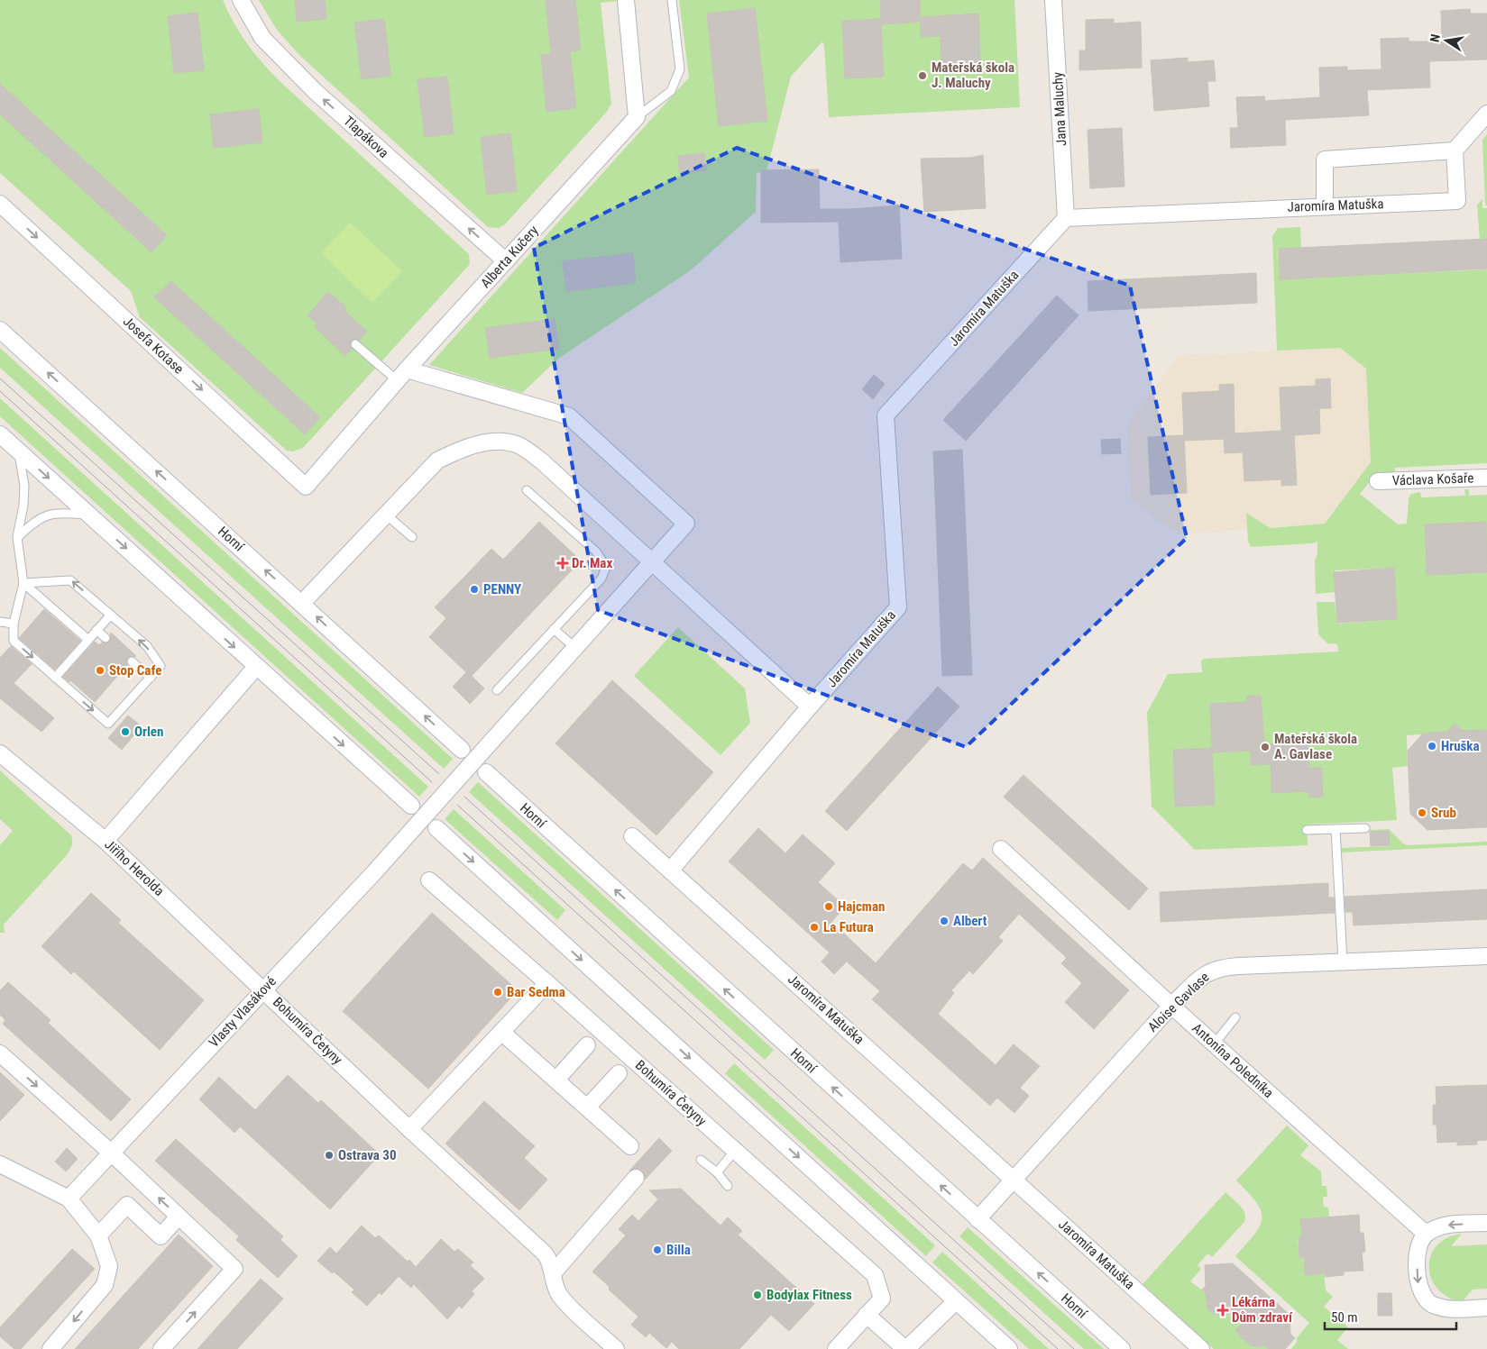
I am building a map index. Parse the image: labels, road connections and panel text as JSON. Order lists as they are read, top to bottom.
{
  "streets": {
    "street": [
      "Jana Maluchy",
      "Tlapákova",
      "Jaromíra Matuška",
      "Alberta Kučery",
      "Josefa Kotase",
      "Václava Košaře",
      "Horní",
      "Jiřího Herolda",
      "Aloise Gavlase",
      "Vlasty Vlasákové",
      "Bohumíra Četyny",
      "Antonína Poledníka"
    ]
  },
  "crossings": [
    ["Jana Maluchy", "Jaromíra Matuška"],
    ["Tlapákova", "Alberta Kučery"],
    ["Jaromíra Matuška", "Aloise Gavlase"],
    ["Alberta Kučery", "Josefa Kotase"],
    ["Alberta Kučery", "Vlasty Vlasákové"],
    ["Horní", "Aloise Gavlase"],
    ["Jiřího Herolda", "Vlasty Vlasákové"],
    ["Jiřího Herolda", "Bohumíra Četyny"],
    ["Aloise Gavlase", "Antonína Poledníka"],
    ["Vlasty Vlasákové", "Bohumíra Četyny"]
  ],
  "one_way": ["Tlapákova", "Josefa Kotase"],
  "places": {
    "other": [
      "Mateřská škola J. Maluchy",
      "PENNY",
      "Stop Cafe",
      "Orlen",
      "Hruška",
      "Mateřská škola A. Gavlase",
      "Srub",
      "Hajcman",
      "Albert",
      "La Futura",
      "Bar Sedma",
      "Ostrava 30",
      "Billa",
      "Bodylax Fitness"
    ],
    "health": ["Dr. Max", "Lékárna Dům zdraví"]
  },
  "scale_bar": "50 m",
  "north": "left"
}
